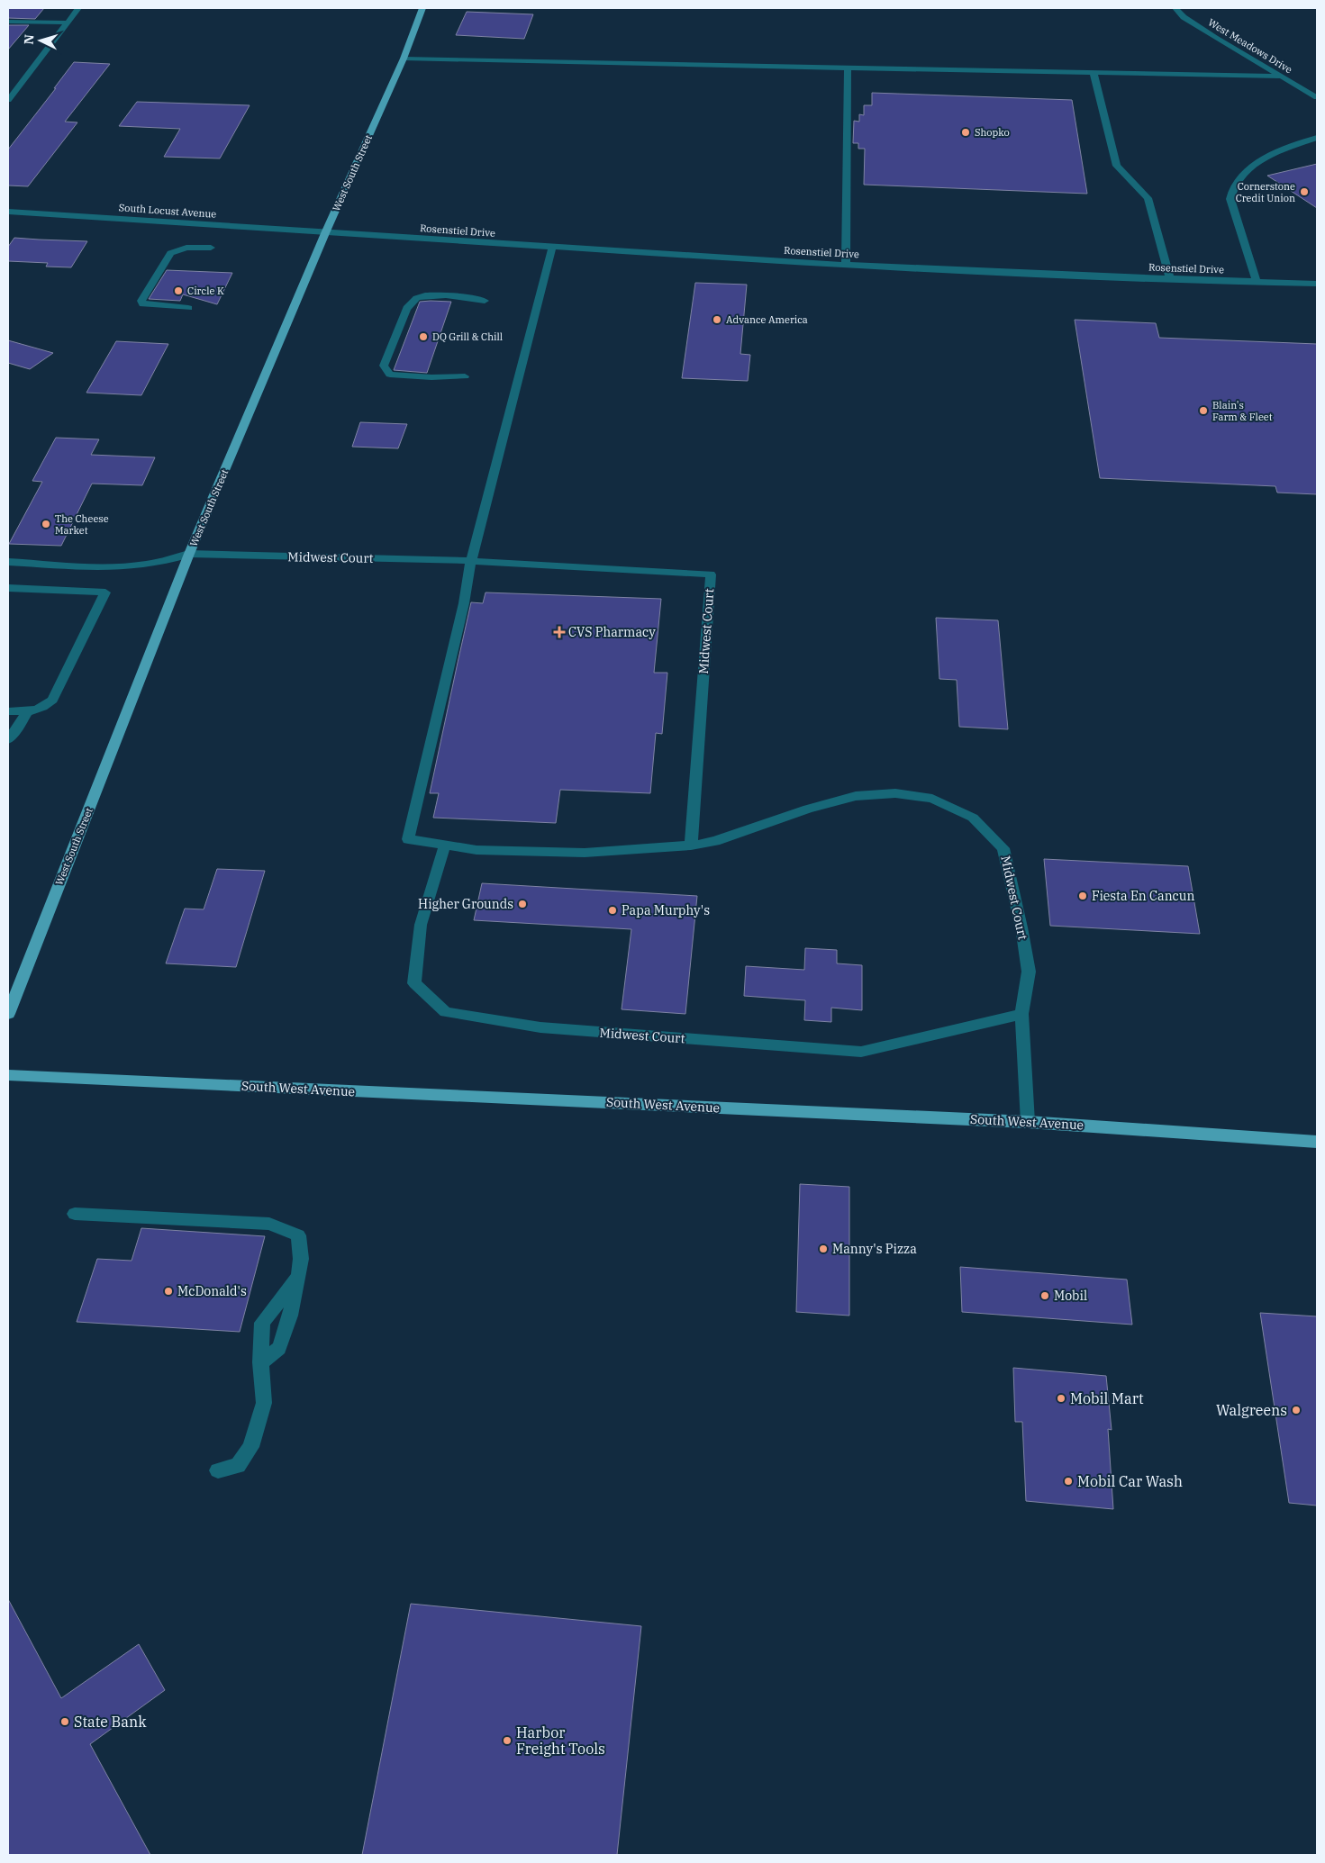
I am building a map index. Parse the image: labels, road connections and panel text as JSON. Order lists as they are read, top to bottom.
{
  "streets": {
    "main road": ["West South Street", "South West Avenue"],
    "street": [
      "West Meadows Drive",
      "South Locust Avenue",
      "Rosenstiel Drive",
      "Midwest Court"
    ]
  },
  "crossings": [
    ["West South Street", "South Locust Avenue"],
    ["West South Street", "Rosenstiel Drive"],
    ["West South Street", "Midwest Court"],
    ["South Locust Avenue", "Rosenstiel Drive"],
    ["Midwest Court", "South West Avenue"]
  ],
  "places": {
    "other": [
      "Shopko",
      "Cornerstone Credit Union",
      "Circle K",
      "Advance America",
      "DQ Grill & Chill",
      "Blain's Farm & Fleet",
      "The Cheese Market",
      "Fiesta En Cancun",
      "Higher Grounds",
      "Papa Murphy's",
      "Manny's Pizza",
      "McDonald's",
      "Mobil",
      "Mobil Mart",
      "Walgreens",
      "Mobil Car Wash",
      "State Bank",
      "Harbor Freight Tools"
    ],
    "health": ["CVS Pharmacy"]
  },
  "north": "left"
}
